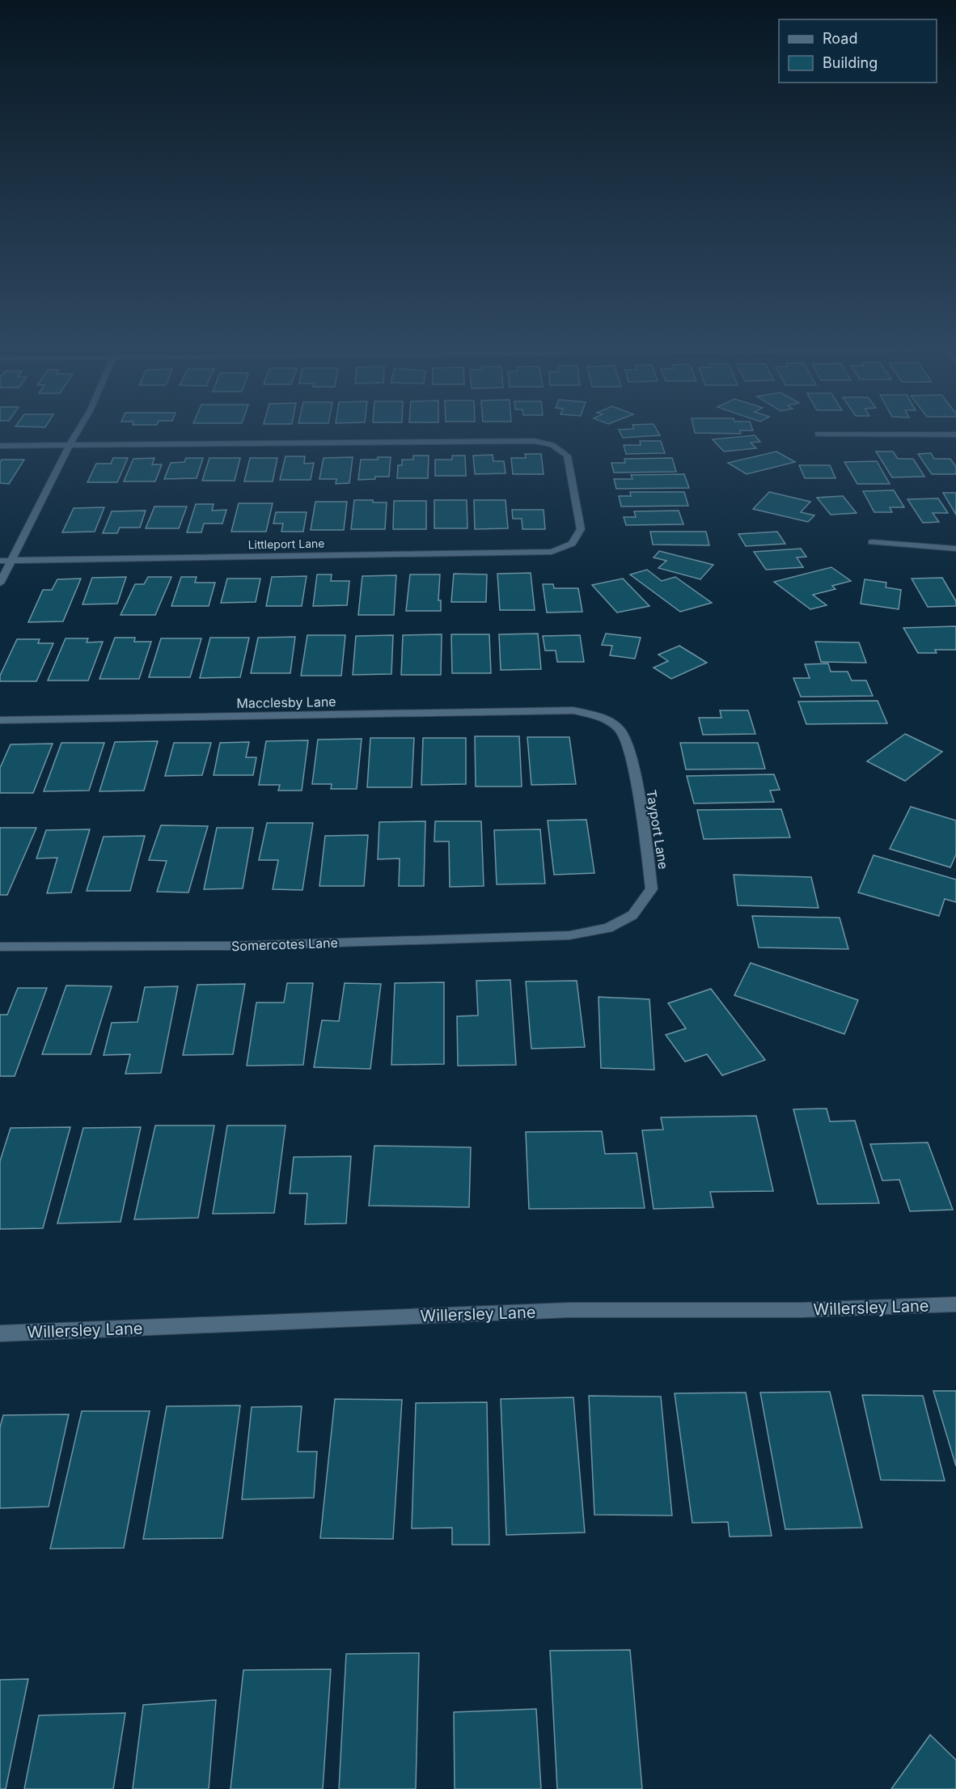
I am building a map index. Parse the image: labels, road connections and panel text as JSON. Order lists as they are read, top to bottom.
{
  "streets": {
    "street": [
      "Littleport Lane",
      "Macclesby Lane",
      "Tayport Lane",
      "Somercotes Lane",
      "Willersley Lane"
    ]
  },
  "crossings": [
    ["Macclesby Lane", "Tayport Lane"],
    ["Tayport Lane", "Somercotes Lane"]
  ],
  "legend": ["Road", "Building"]
}
